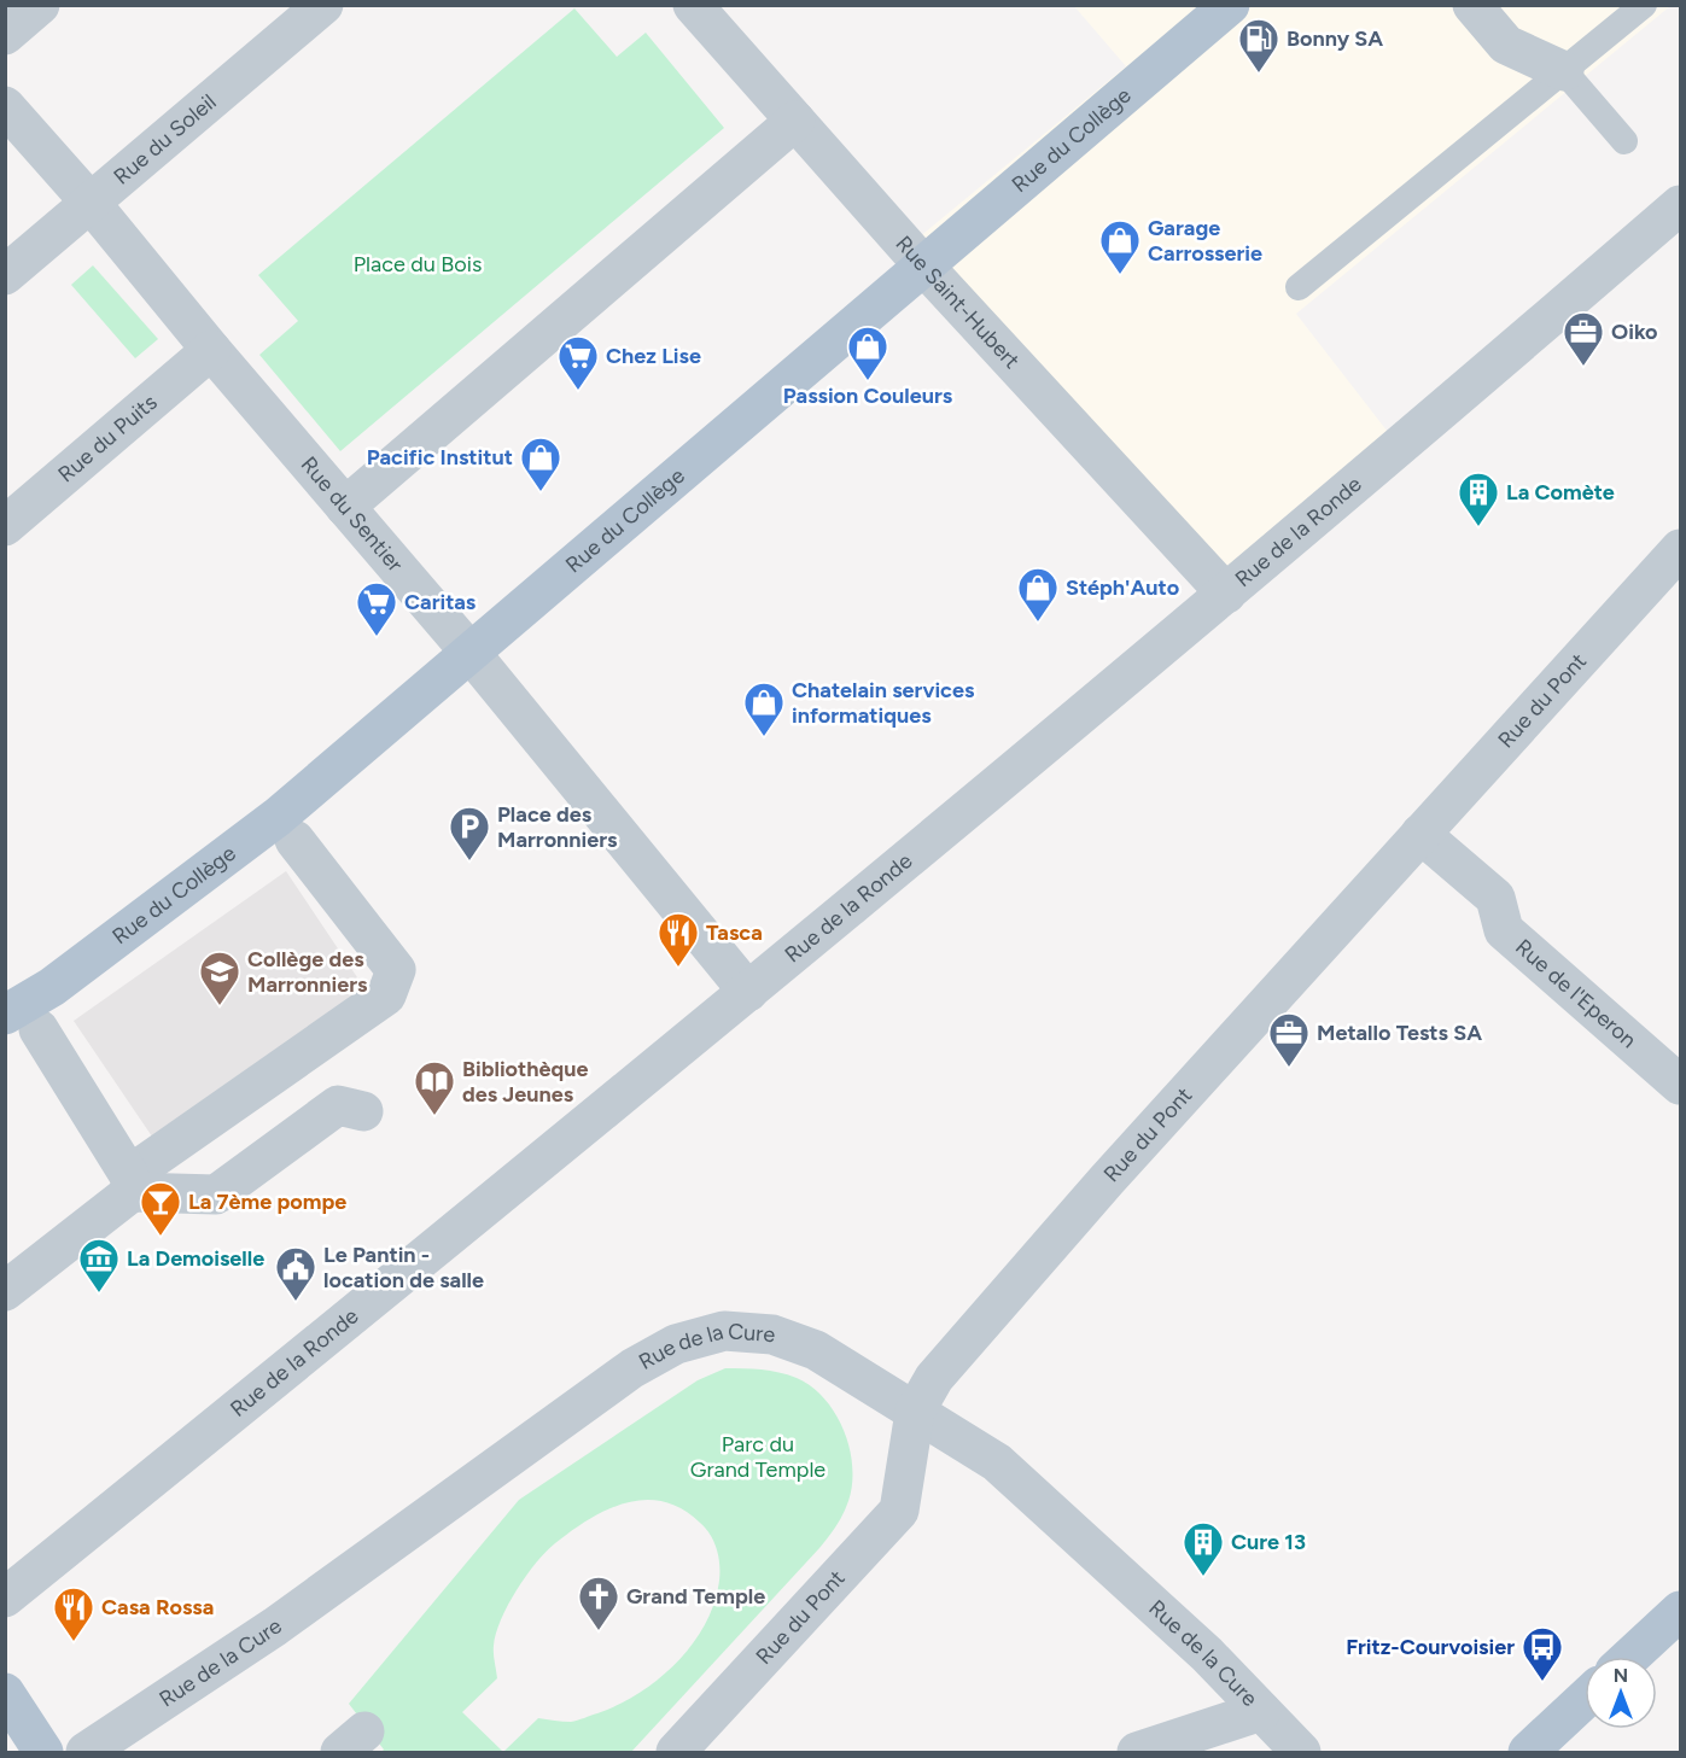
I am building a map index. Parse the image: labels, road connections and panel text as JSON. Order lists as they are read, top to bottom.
{
  "streets": {
    "main road": ["Rue du Collège"],
    "street": [
      "Rue du Soleil",
      "Rue Saint-Hubert",
      "Rue du Puits",
      "Rue du Sentier",
      "Rue de la Ronde",
      "Rue du Pont",
      "Rue de l'Eperon",
      "Rue de la Cure"
    ]
  },
  "crossings": [
    ["Rue du Soleil", "Rue du Sentier"],
    ["Rue du Collège", "Rue Saint-Hubert"],
    ["Rue du Collège", "Rue du Sentier"],
    ["Rue Saint-Hubert", "Rue de la Ronde"],
    ["Rue du Puits", "Rue du Sentier"],
    ["Rue du Sentier", "Rue de la Ronde"],
    ["Rue du Pont", "Rue de l'Eperon"],
    ["Rue du Pont", "Rue de la Cure"]
  ],
  "parks": ["Place du Bois", "Parc du Grand Temple"],
  "places": {
    "fuel station": ["Bonny SA"],
    "shop": [
      "Garage Carrosserie",
      "Passion Couleurs",
      "Pacific Institut",
      "Stéph'Auto",
      "Chatelain services informatiques"
    ],
    "office": ["Oiko", "Metallo Tests SA"],
    "supermarket": ["Chez Lise", "Caritas"],
    "building": ["La Comète", "Cure 13"],
    "parking": ["Place des Marronniers"],
    "restaurant": ["Tasca", "Casa Rossa"],
    "school or university": ["Collège des Marronniers"],
    "library": ["Bibliothèque des Jeunes"],
    "bar": ["La 7ème pompe"],
    "museum": ["La Demoiselle"],
    "public building": ["Le Pantin - location de salle"],
    "church": ["Grand Temple"],
    "bus stop": ["Fritz-Courvoisier"]
  },
  "north": "top"
}
